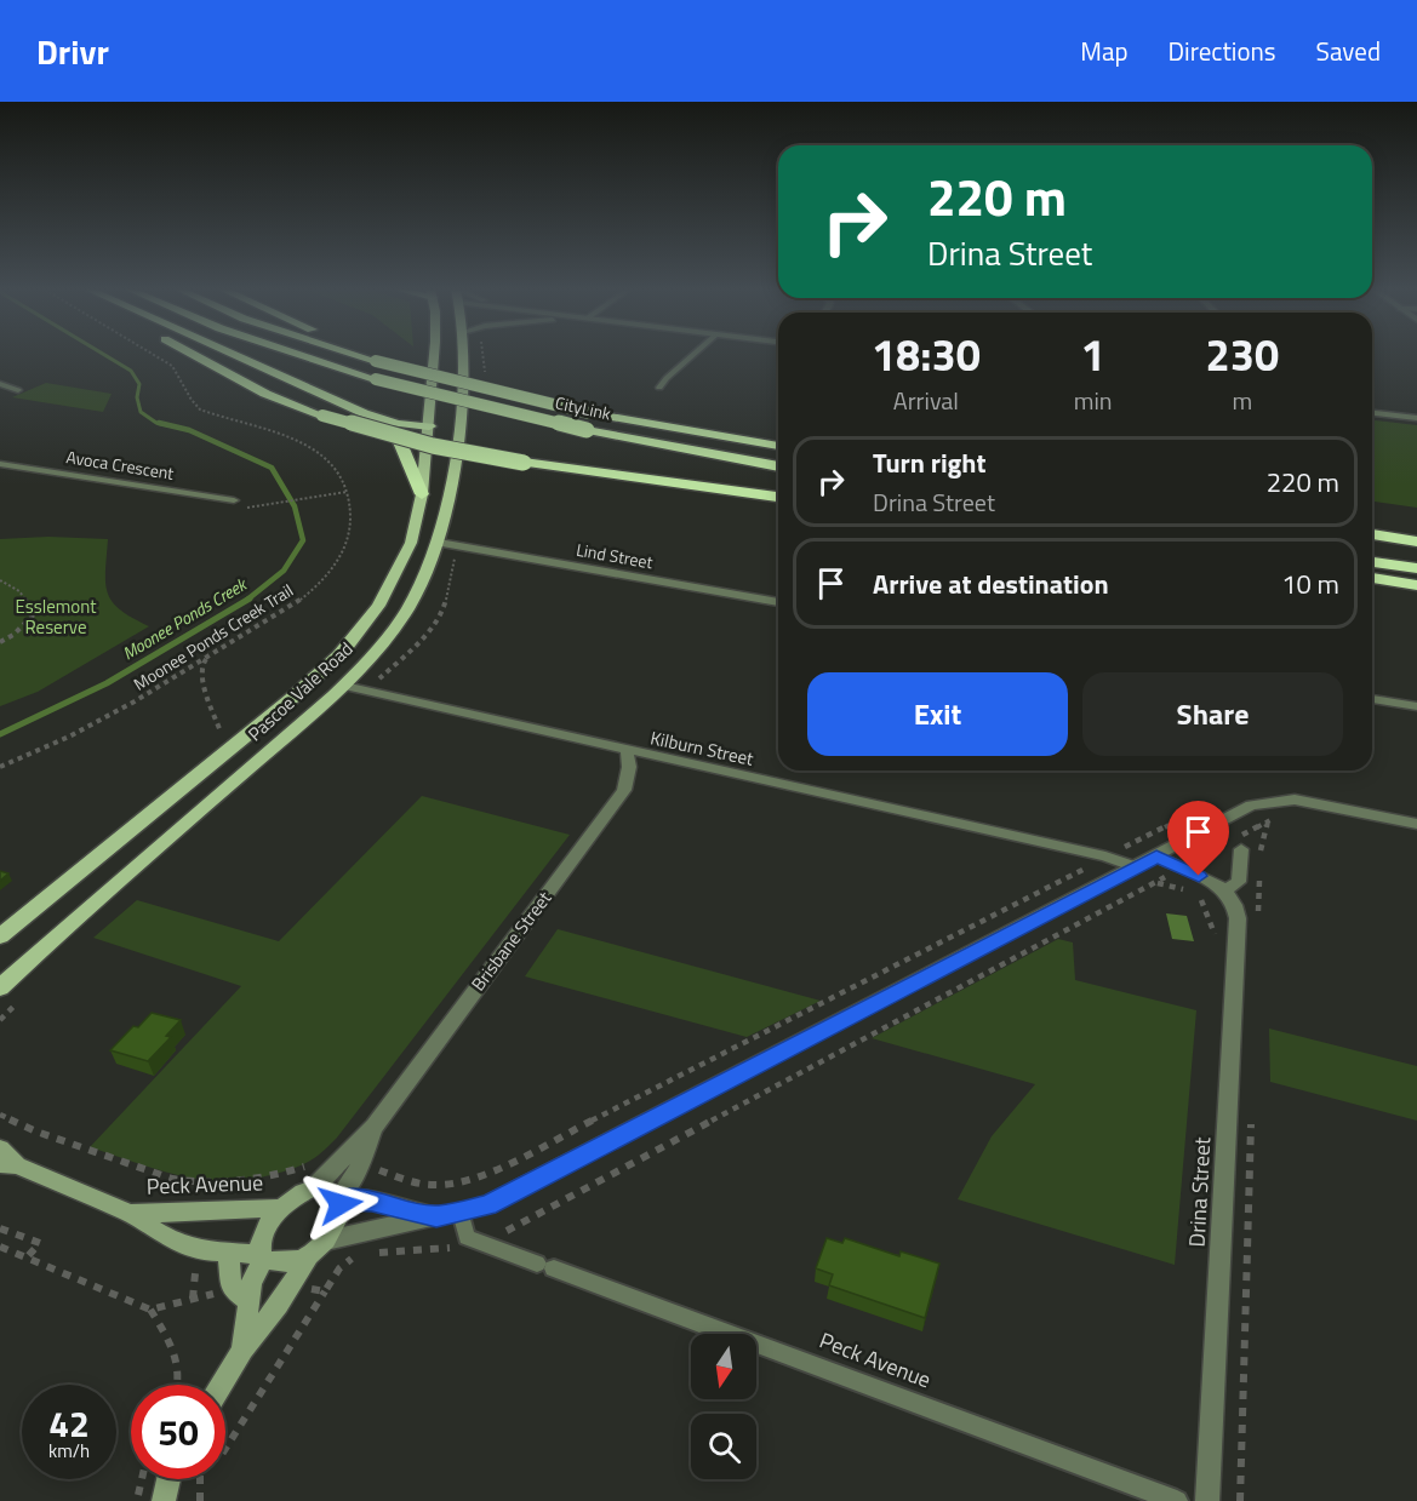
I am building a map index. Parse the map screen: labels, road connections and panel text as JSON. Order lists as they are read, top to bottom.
{
  "streets": {
    "highway": ["CityLink"],
    "main road": ["Pascoe Vale Road", "Peck Avenue"],
    "street": [
      "Avoca Crescent",
      "Lind Street",
      "Kilburn Street",
      "Brisbane Street",
      "Drina Street"
    ],
    "path": ["Moonee Ponds Creek Trail"]
  },
  "crossings": [
    ["Lind Street", "Pascoe Vale Road"],
    ["Pascoe Vale Road", "Kilburn Street"],
    ["Kilburn Street", "Brisbane Street"]
  ],
  "water": ["Moonee Ponds Creek"],
  "parks": ["Esslemont Reserve"],
  "north": "bottom",
  "page": {
    "header": "Drivr",
    "nav": ["Map", "Directions", "Saved"],
    "turn": ["220 m", "Drina Street"],
    "eta": [
      "18:30",
      "Arrival",
      "1",
      "min",
      "230",
      "m"
    ],
    "list": [
      {
        "name": "Turn right",
        "note": "Drina Street",
        "value": "220 m"
      },
      {
        "name": "Arrive at destination",
        "value": "10 m"
      }
    ],
    "buttons": ["Exit", "Share"],
    "speed": "42 km/h",
    "limit": "50"
  }
}
